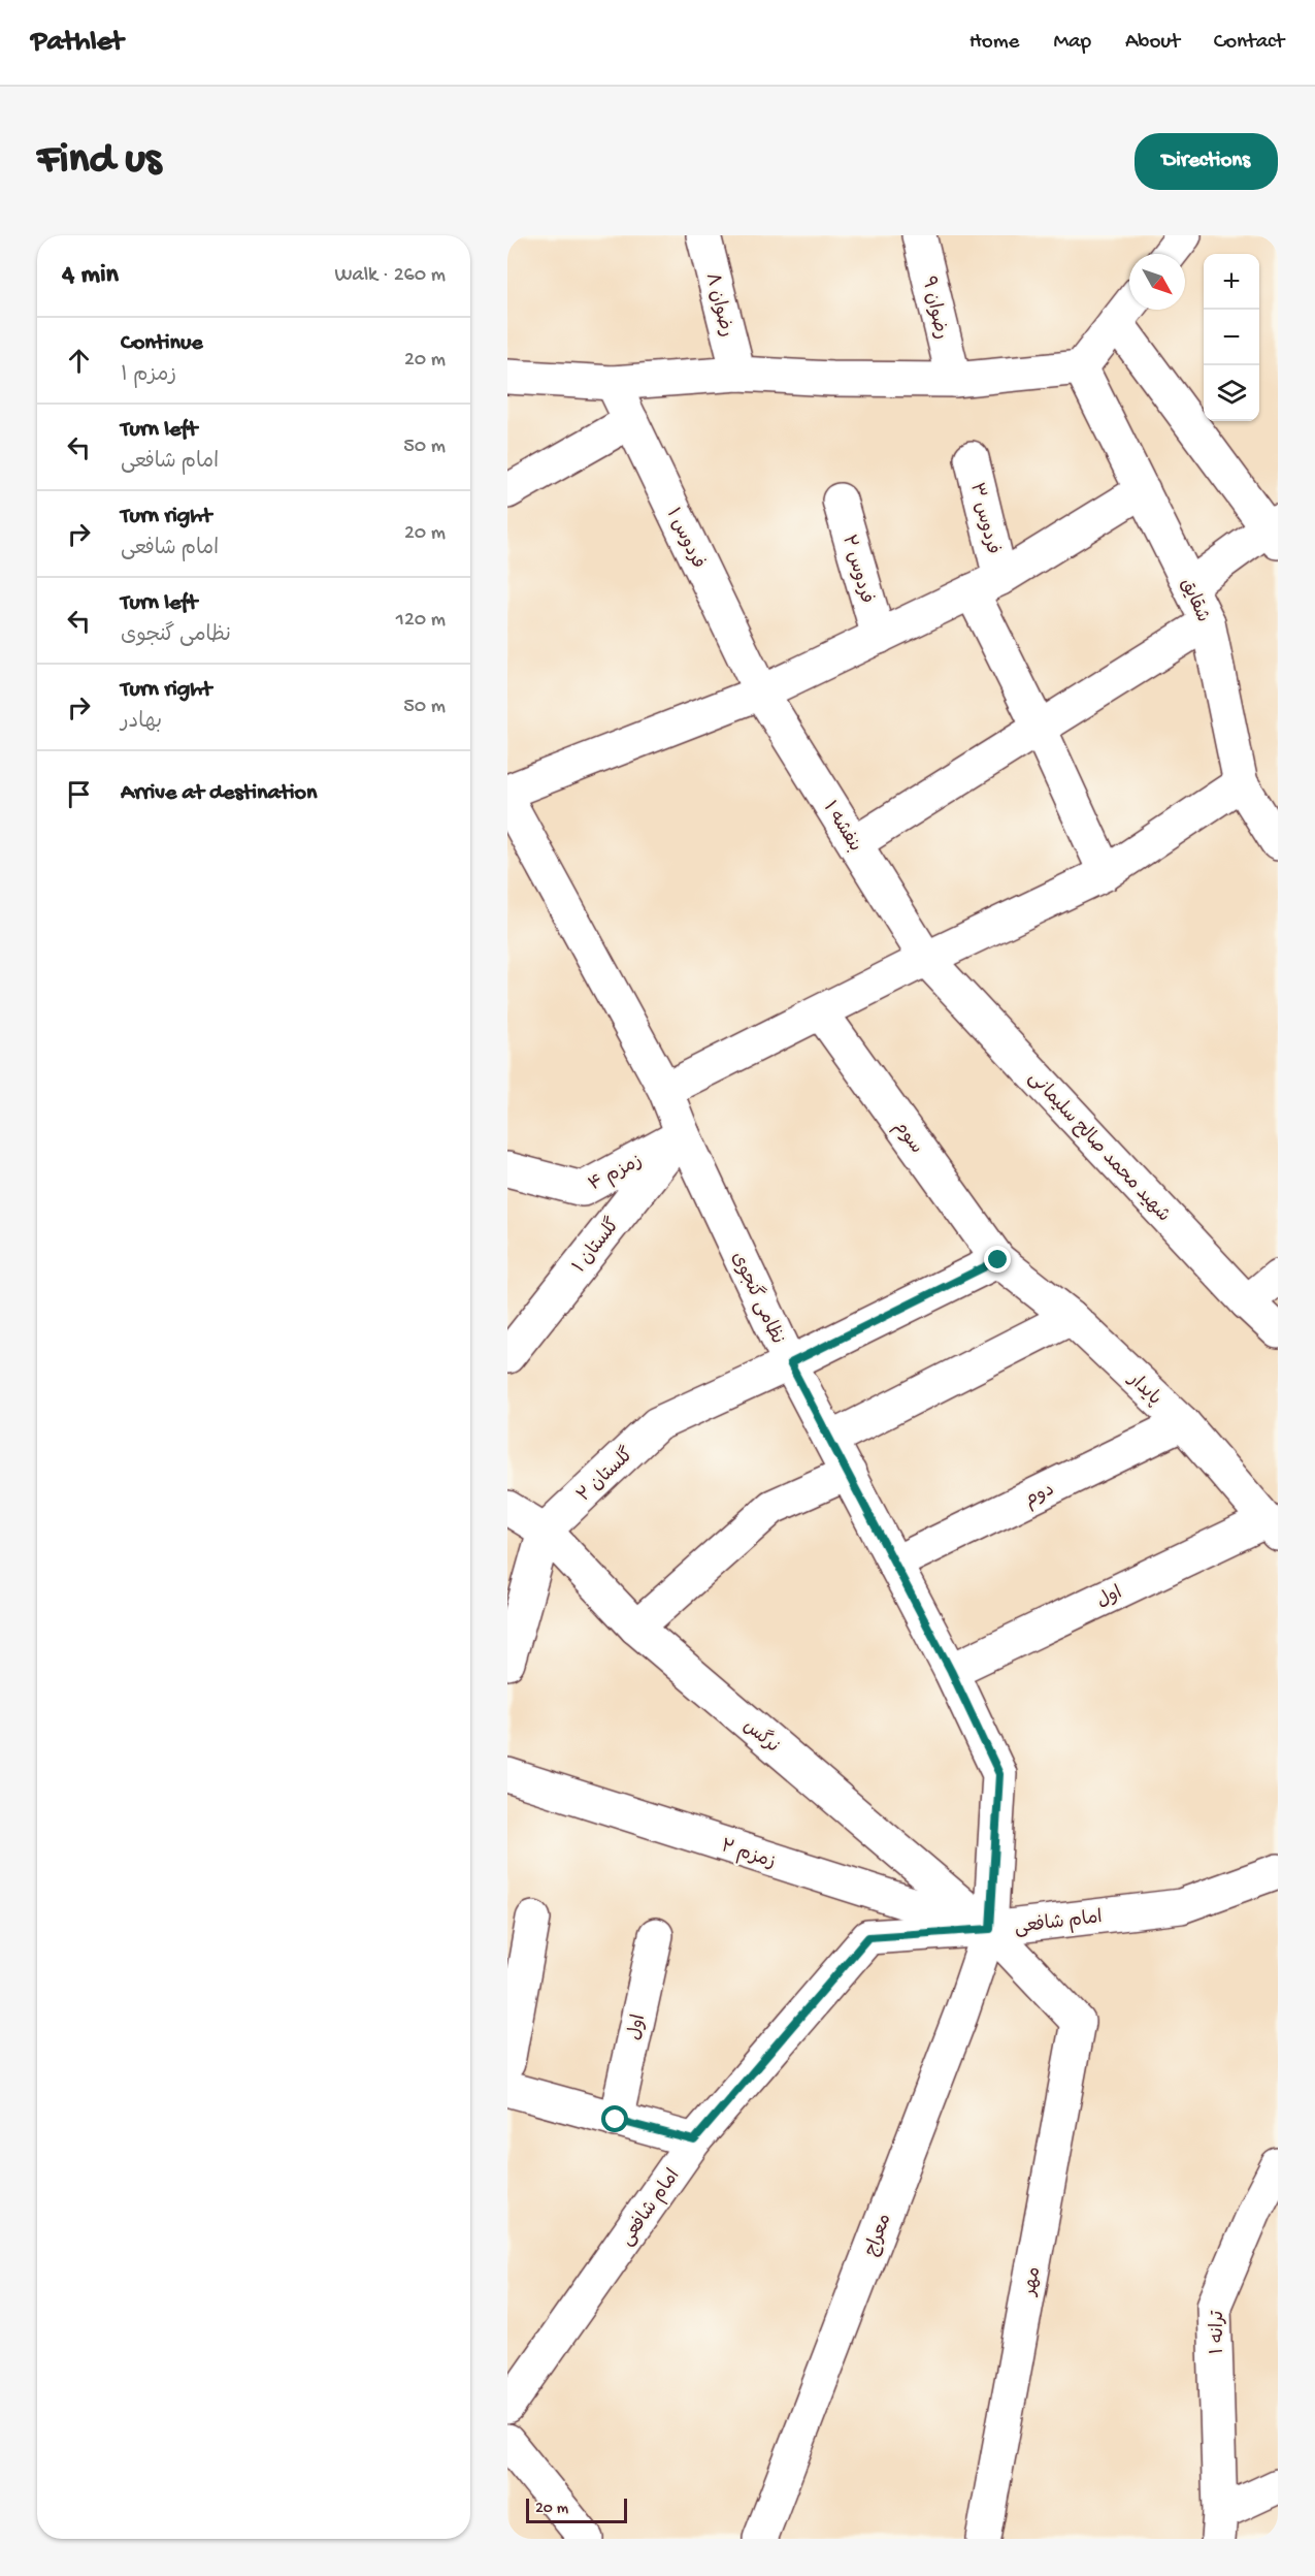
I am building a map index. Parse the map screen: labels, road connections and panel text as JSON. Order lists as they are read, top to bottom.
{
  "streets": {
    "street": [
      "رضوان ۸",
      "رضوان ۹",
      "فردوس ۳",
      "فردوس ۱",
      "فردوس ۲",
      "شقایق",
      "بنفشه ۱",
      "سوم",
      "شهید محمد صالح سلیمانی",
      "زمزم ۴",
      "گلستان ۱",
      "نظامی گنجوی",
      "پایدار",
      "گلستان ۲",
      "دوم",
      "اول",
      "نرگس",
      "زمزم ۲",
      "امام شافعی",
      "معراج",
      "مهر",
      "ترانه ۱"
    ]
  },
  "crossings": [
    ["فردوس ۱", "بنفشه ۱"],
    ["بنفشه ۱", "شهید محمد صالح سلیمانی"],
    ["سوم", "پایدار"],
    ["سوم", "گلستان ۲"],
    ["زمزم ۴", "گلستان ۱"],
    ["زمزم ۴", "نظامی گنجوی"],
    ["گلستان ۱", "نظامی گنجوی"],
    ["نظامی گنجوی", "گلستان ۲"],
    ["نظامی گنجوی", "دوم"],
    ["نظامی گنجوی", "اول"],
    ["نظامی گنجوی", "نرگس"],
    ["نظامی گنجوی", "زمزم ۲"],
    ["نظامی گنجوی", "امام شافعی"],
    ["نظامی گنجوی", "معراج"],
    ["نظامی گنجوی", "مهر"],
    ["پایدار", "گلستان ۲"],
    ["پایدار", "دوم"],
    ["پایدار", "اول"],
    ["گلستان ۲", "نرگس"],
    ["نرگس", "زمزم ۲"],
    ["نرگس", "امام شافعی"],
    ["نرگس", "معراج"],
    ["نرگس", "مهر"],
    ["زمزم ۲", "امام شافعی"],
    ["زمزم ۲", "معراج"],
    ["زمزم ۲", "مهر"],
    ["امام شافعی", "معراج"],
    ["امام شافعی", "مهر"],
    ["معراج", "مهر"]
  ],
  "scale_bar": "20 m",
  "north": "bottom right",
  "page": {
    "header": "Pathlet",
    "nav": [
      "Home",
      "Map",
      "About",
      "Contact"
    ],
    "buttons": "Directions",
    "title": "Find us",
    "heading": ["4 min", "Walk · 260 m"],
    "map_buttons": ["+", "−"],
    "list": [
      ["Continue", "زمزم ۱", "20 m"],
      ["Turn left", "امام شافعی", "50 m"],
      ["Turn right", "امام شافعی", "20 m"],
      ["Turn left", "نظامی گنجوی", "120 m"],
      ["Turn right", "بهادر", "50 m"],
      "Arrive at destination"
    ],
    "scale": "20 m"
  }
}
